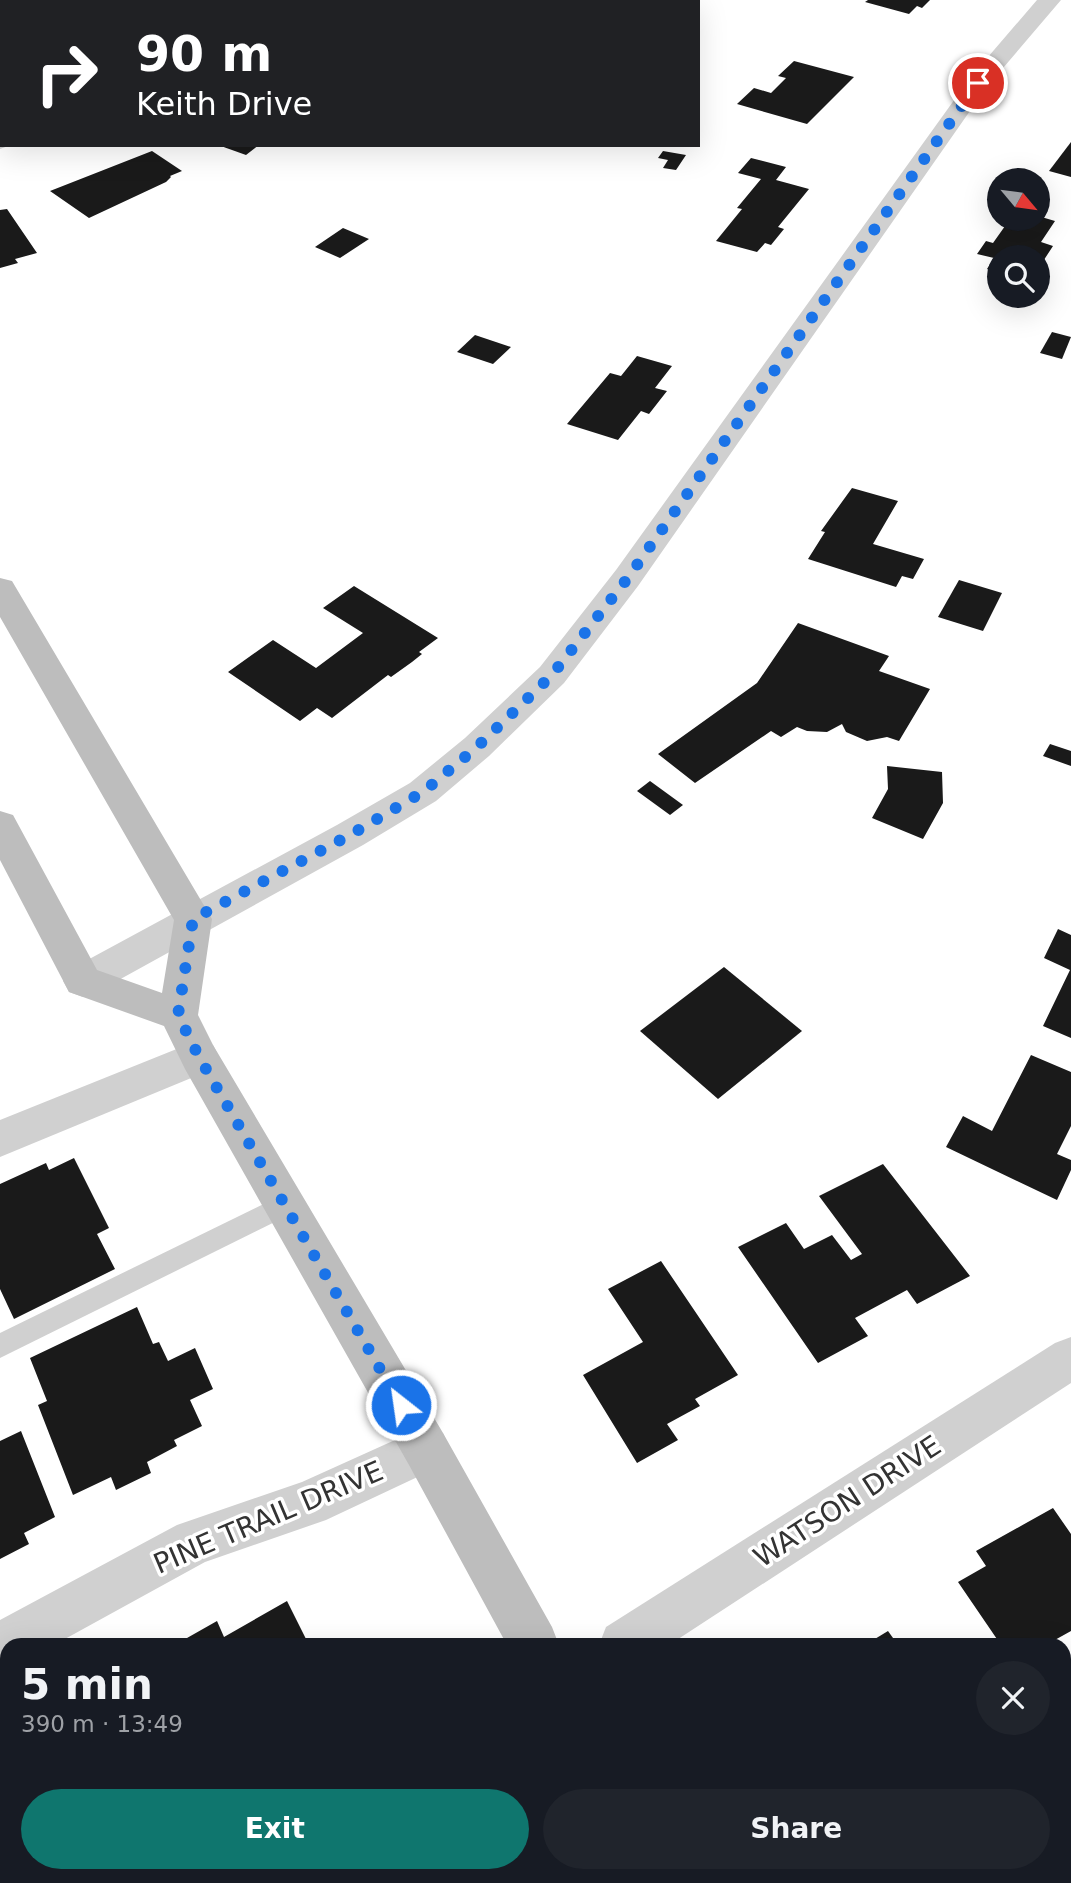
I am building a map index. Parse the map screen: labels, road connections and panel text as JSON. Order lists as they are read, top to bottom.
{
  "streets": {
    "street": ["WATSON DRIVE", "PINE TRAIL DRIVE"]
  },
  "north": "bottom right",
  "page": {
    "turn": ["90 m", "Keith Drive"],
    "heading": ["5 min", "390 m · 13:49"],
    "buttons": ["Exit", "Share"]
  }
}
